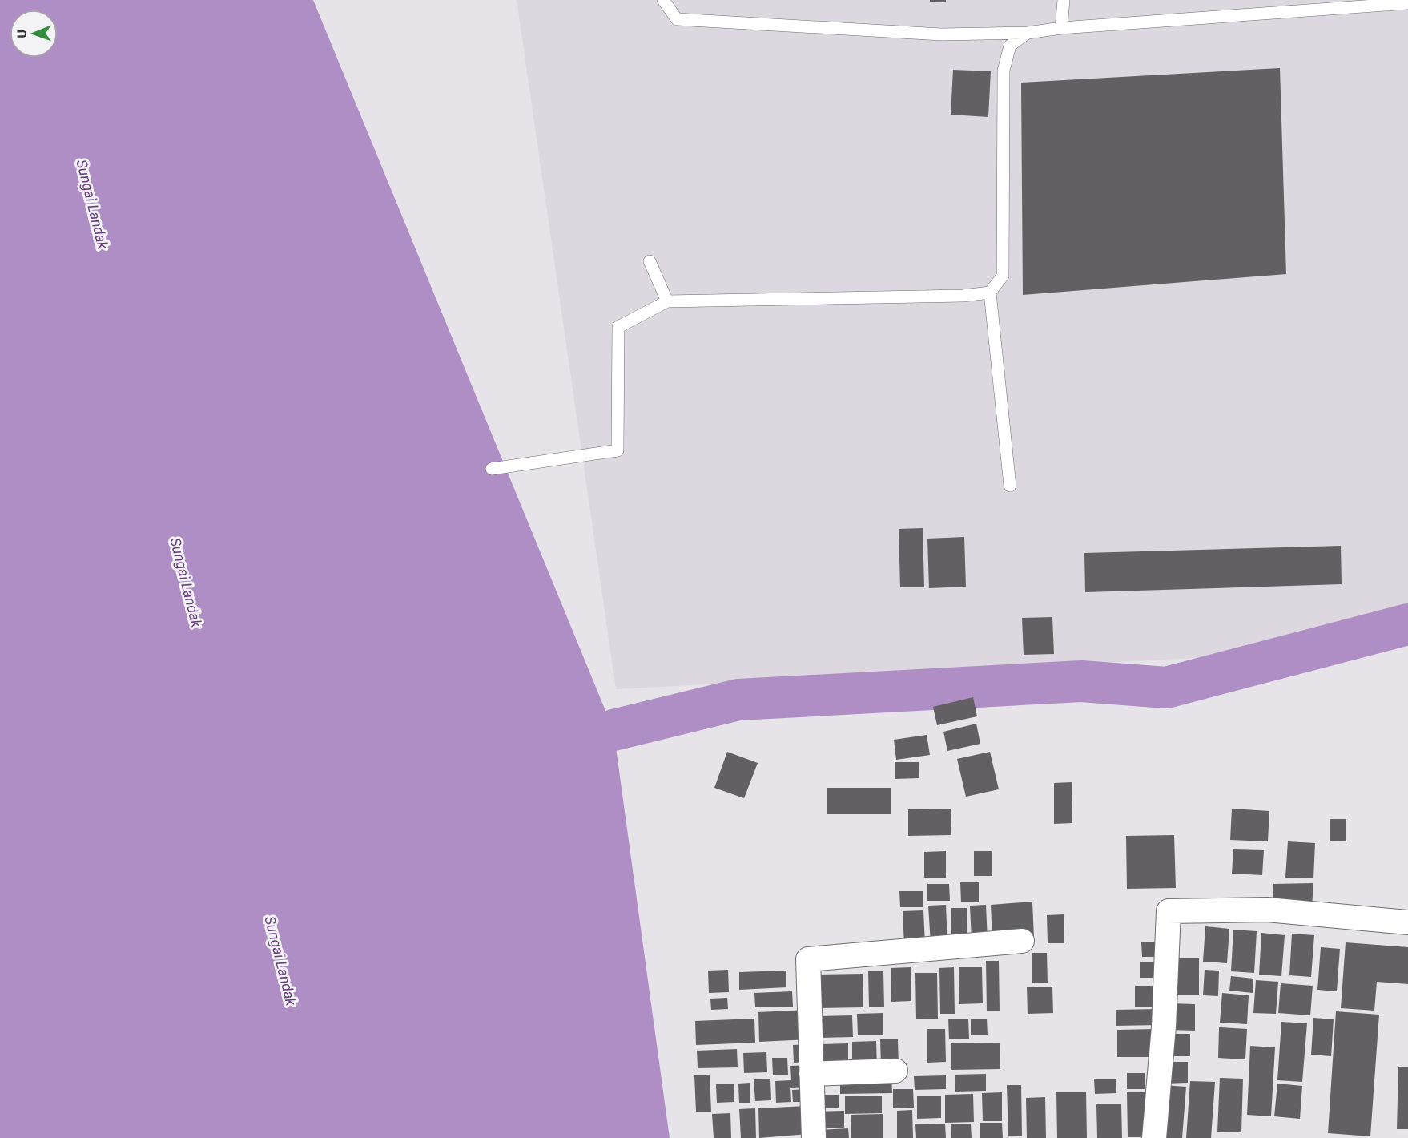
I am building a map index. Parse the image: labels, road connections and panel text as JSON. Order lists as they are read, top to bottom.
{
  "water": ["Sungai Landak"],
  "north": "left"
}
